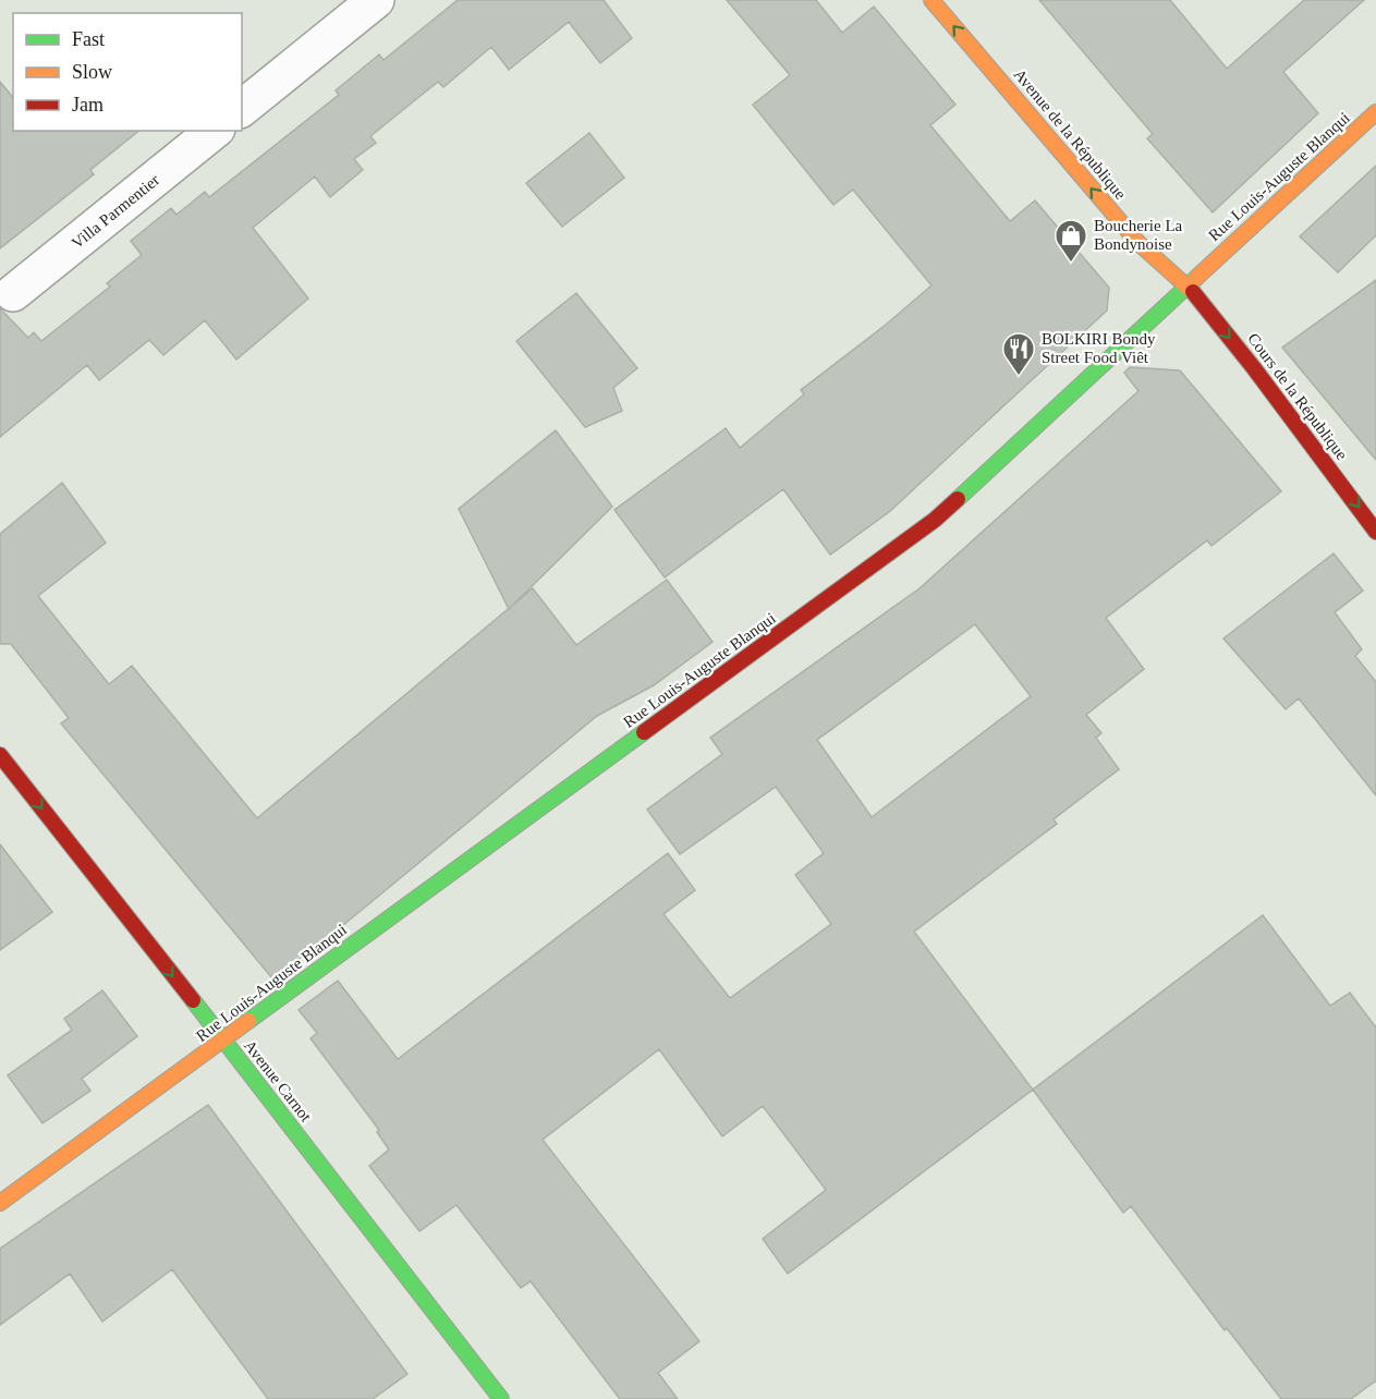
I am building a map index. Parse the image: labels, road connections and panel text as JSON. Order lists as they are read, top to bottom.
{
  "streets": {
    "street": [
      "Avenue de la République",
      "Rue Louis-Auguste Blanqui",
      "Villa Parmentier",
      "Cours de la République",
      "Avenue Carnot"
    ]
  },
  "crossings": [
    ["Avenue de la République", "Rue Louis-Auguste Blanqui"],
    ["Avenue de la République", "Cours de la République"],
    ["Rue Louis-Auguste Blanqui", "Cours de la République"],
    ["Rue Louis-Auguste Blanqui", "Avenue Carnot"]
  ],
  "one_way": ["Avenue de la République", "Cours de la République", "Avenue Carnot"],
  "places": {
    "shop": ["Boucherie La Bondynoise"],
    "restaurant": ["BOLKIRI Bondy Street Food Viêt"]
  },
  "legend": ["Fast", "Slow", "Jam"]
}
